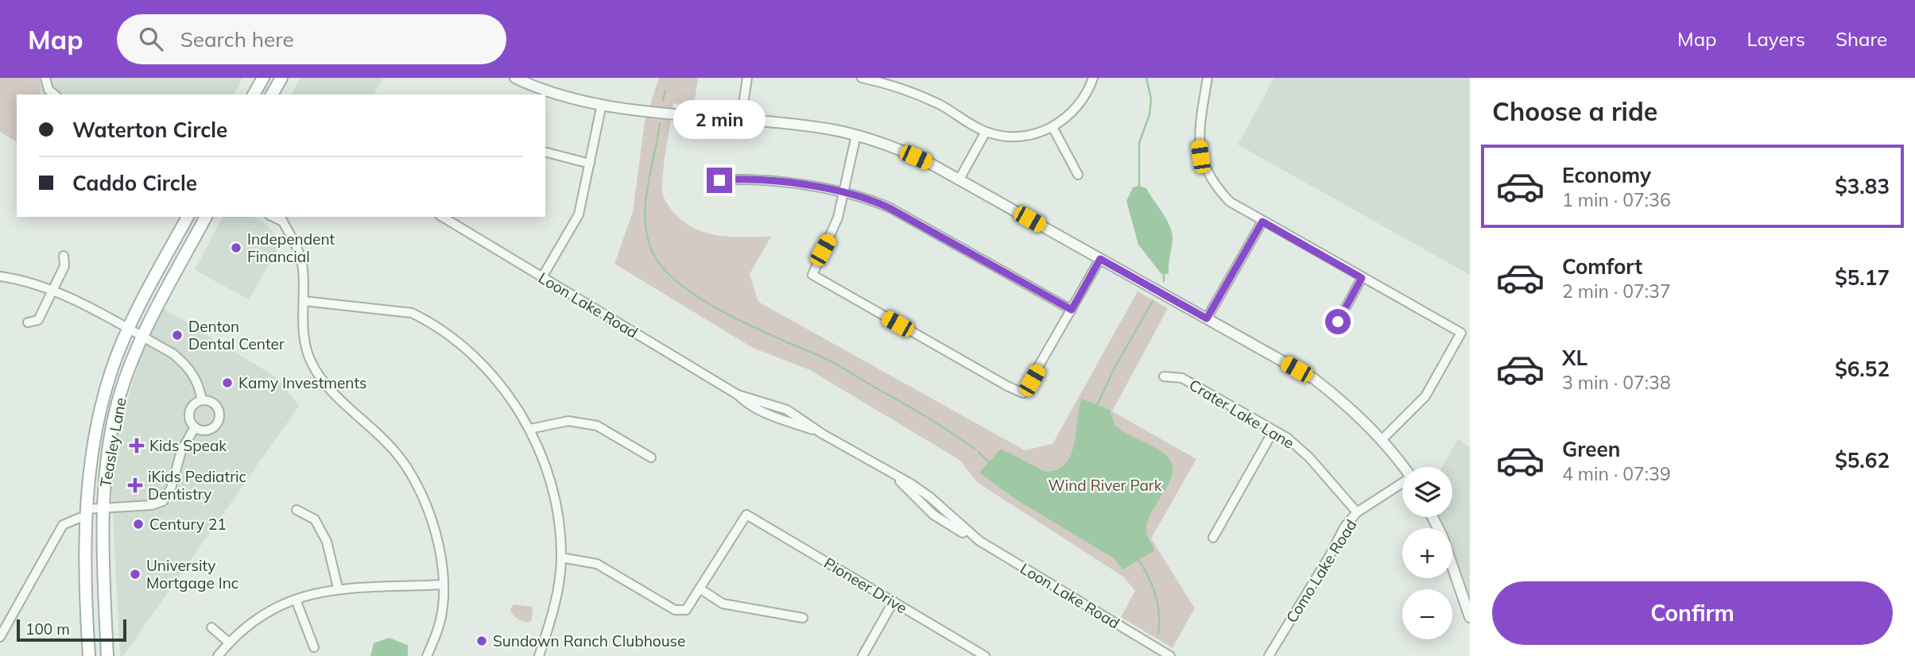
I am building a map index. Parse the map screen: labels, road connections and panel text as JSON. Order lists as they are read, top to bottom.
{
  "streets": {
    "main road": ["Teasley Lane"],
    "street": [
      "Loon Lake Road",
      "Crater Lake Lane",
      "Como Lake Road",
      "Pioneer Drive"
    ]
  },
  "crossings": [
    ["Crater Lake Lane", "Como Lake Road"]
  ],
  "parks": ["Wind River Park"],
  "places": {
    "other": [
      "Independent Financial",
      "Denton Dental Center",
      "Kamy Investments",
      "Century 21",
      "University Mortgage Inc",
      "Sundown Ranch Clubhouse"
    ],
    "health": ["Kids Speak", "iKids Pediatric Dentistry"]
  },
  "scale_bar": "100 m",
  "page": {
    "header": "Map",
    "search": "Search here",
    "nav": ["Map", "Layers", "Share"],
    "heading": "Choose a ride",
    "banner": ["Waterton Circle", "Caddo Circle"],
    "bubble": "2 min",
    "list": [
      {
        "name": "Economy",
        "note": "1 min · 07:36",
        "value": "$3.83"
      },
      {
        "name": "Comfort",
        "note": "2 min · 07:37",
        "value": "$5.17"
      },
      {
        "name": "XL",
        "note": "3 min · 07:38",
        "value": "$6.52"
      },
      {
        "name": "Green",
        "note": "4 min · 07:39",
        "value": "$5.62"
      }
    ],
    "map_buttons": ["+", "−"],
    "buttons": "Confirm",
    "scale": "100 m"
  }
}
